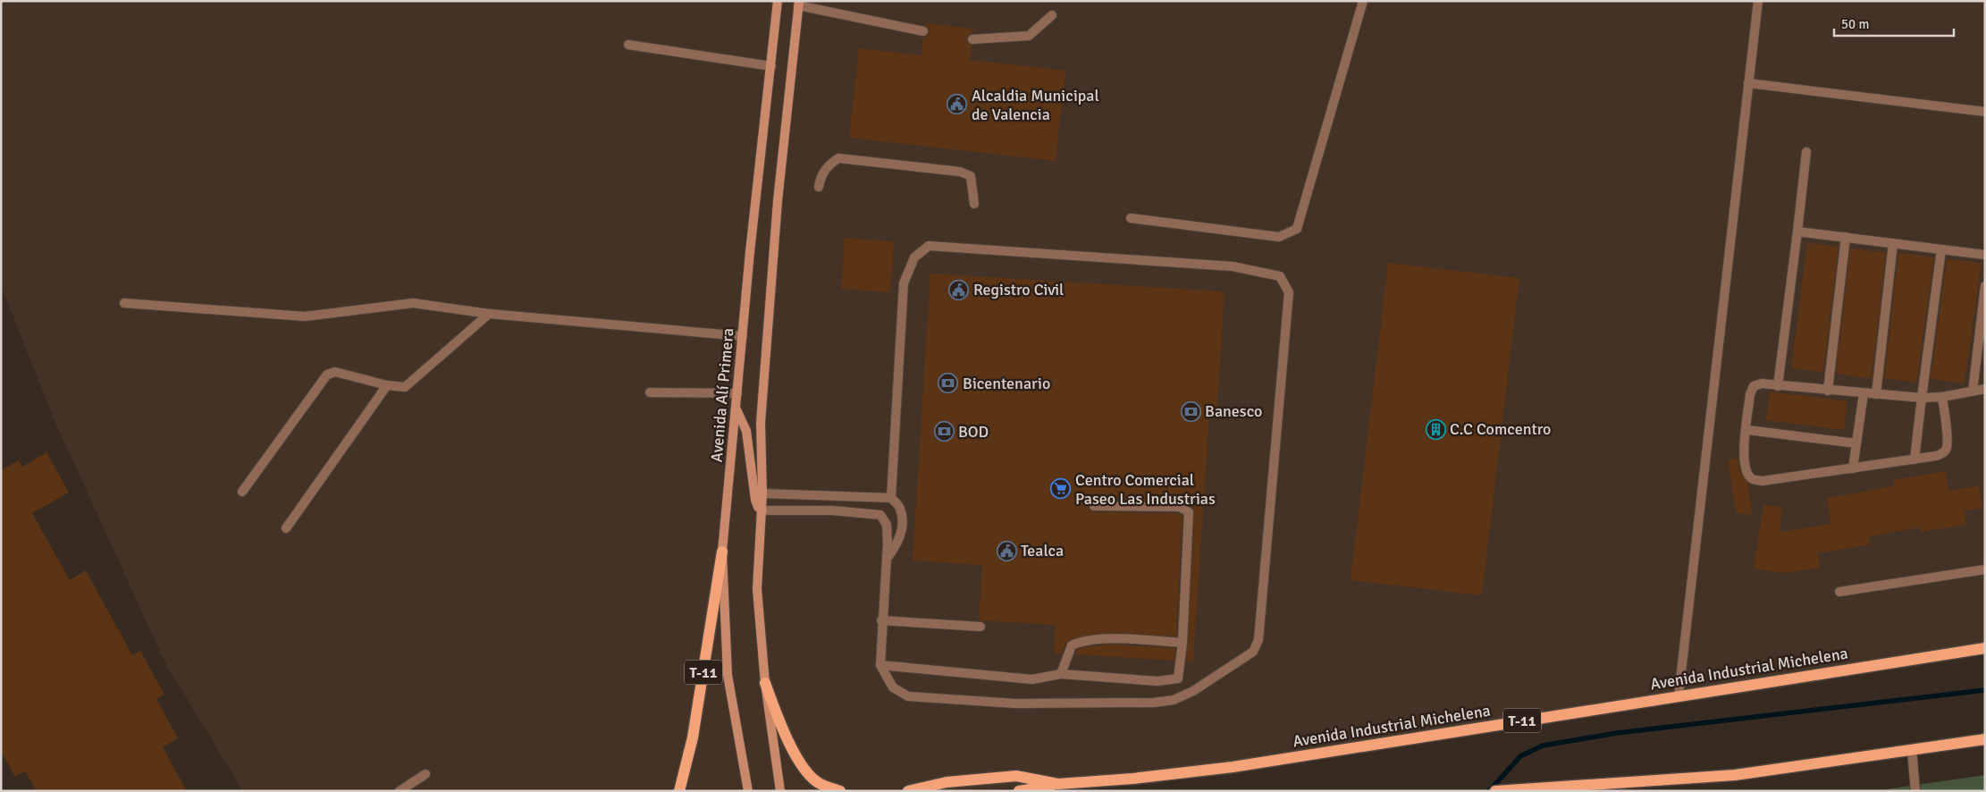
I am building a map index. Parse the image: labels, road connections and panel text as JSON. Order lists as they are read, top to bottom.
{
  "streets": {
    "main road": ["Avenida Alí Primera", "Avenida Industrial Michelena", "T-11"]
  },
  "crossings": [
    ["Avenida Alí Primera", "T-11"],
    ["Avenida Industrial Michelena", "T-11"]
  ],
  "places": {
    "public building": ["Alcaldia Municipal de Valencia", "Registro Civil", "Tealca"],
    "bank": ["Bicentenario", "Banesco", "BOD"],
    "building": ["C.C Comcentro"],
    "supermarket": ["Centro Comercial Paseo Las Industrias"]
  },
  "scale_bar": "50 m"
}
